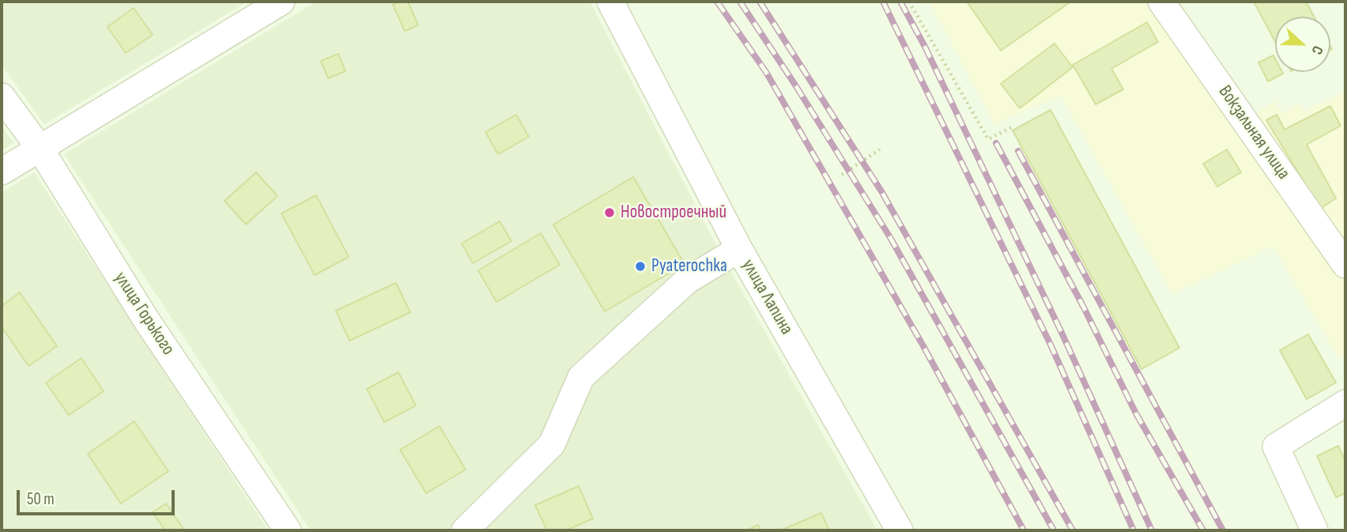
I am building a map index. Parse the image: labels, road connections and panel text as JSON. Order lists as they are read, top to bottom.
{
  "streets": {
    "street": ["Вокзальная улица", "улица Лапина", "улица Горького"]
  },
  "places": ["Новостроечный", "Pyaterochka"],
  "scale_bar": "50 m",
  "north": "right"
}
